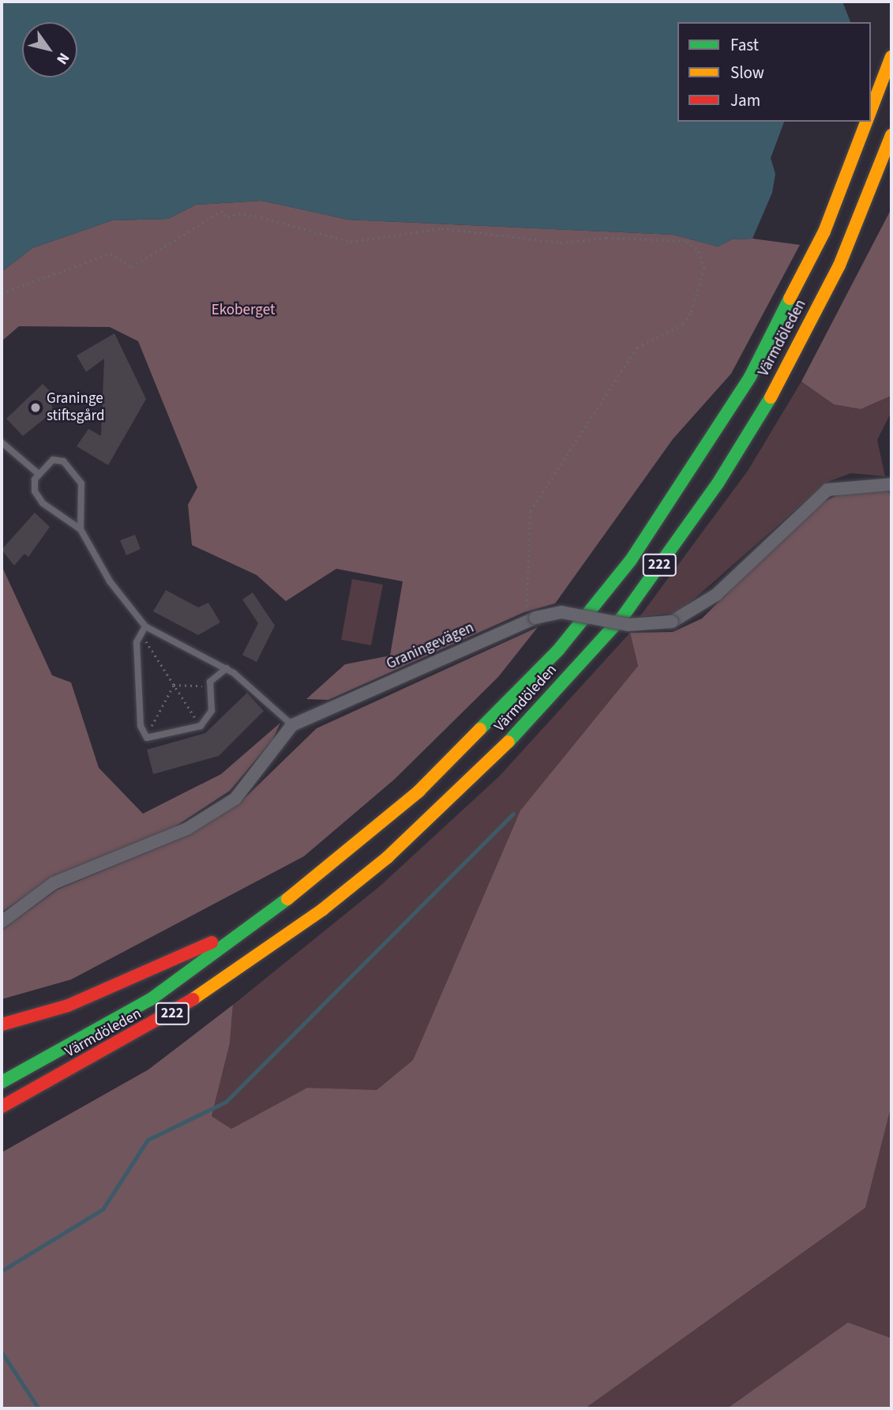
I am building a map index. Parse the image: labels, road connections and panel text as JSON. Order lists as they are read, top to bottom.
{
  "streets": {
    "highway": ["Värmdöleden", "222"],
    "street": ["Graningevägen"]
  },
  "parks": ["Ekoberget"],
  "places": ["Graninge stiftsgård"],
  "legend": ["Fast", "Slow", "Jam"],
  "north": "bottom right"
}
